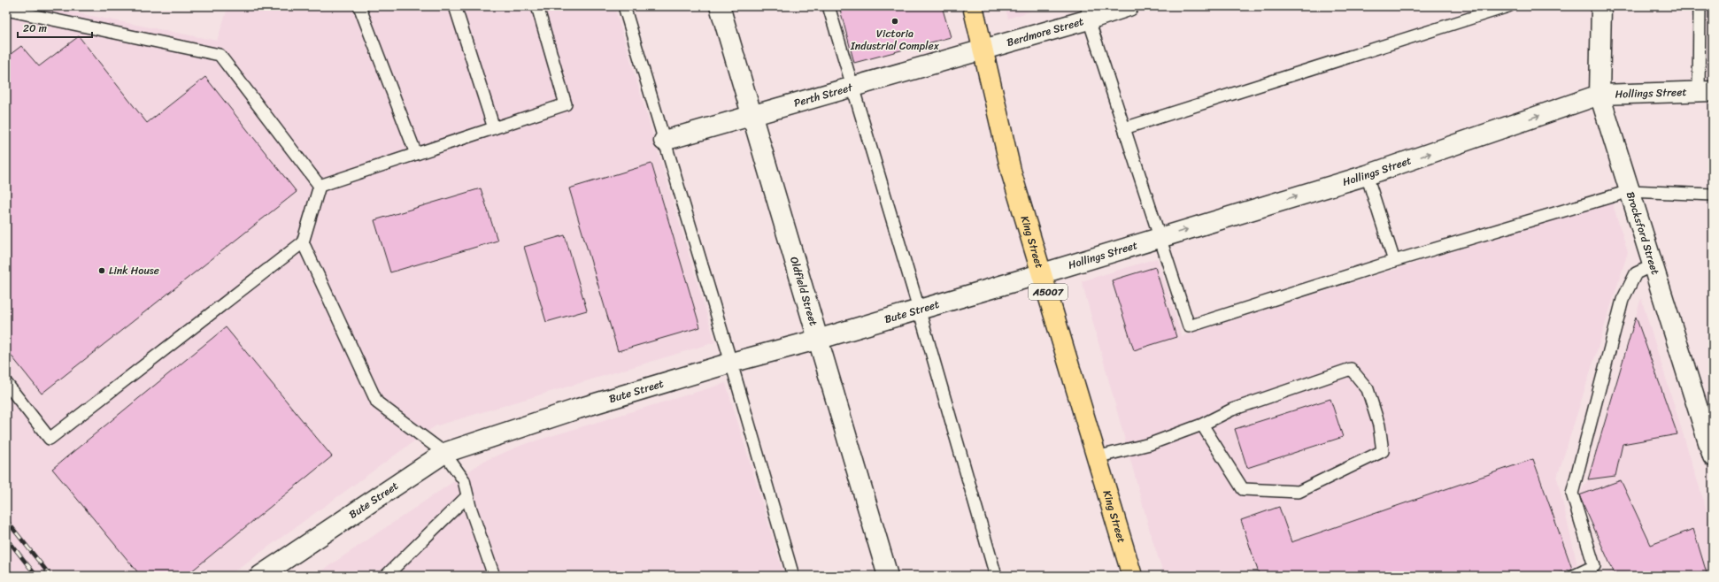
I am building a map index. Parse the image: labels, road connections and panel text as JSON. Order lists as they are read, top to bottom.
{
  "streets": {
    "main road": ["King Street", "A5007"],
    "street": [
      "Berdmore Street",
      "Hollings Street",
      "Perth Street",
      "Brocksford Street",
      "Oldfield Street",
      "Bute Street"
    ]
  },
  "crossings": [
    ["Berdmore Street", "Perth Street"],
    ["Berdmore Street", "King Street"],
    ["Hollings Street", "Brocksford Street"],
    ["Hollings Street", "King Street"],
    ["Hollings Street", "Bute Street"],
    ["Perth Street", "King Street"],
    ["Perth Street", "Oldfield Street"],
    ["King Street", "Bute Street"],
    ["Oldfield Street", "Bute Street"]
  ],
  "one_way": ["Hollings Street"],
  "places": ["Victoria Industrial Complex", "Link House"],
  "scale_bar": "20 m"
}
